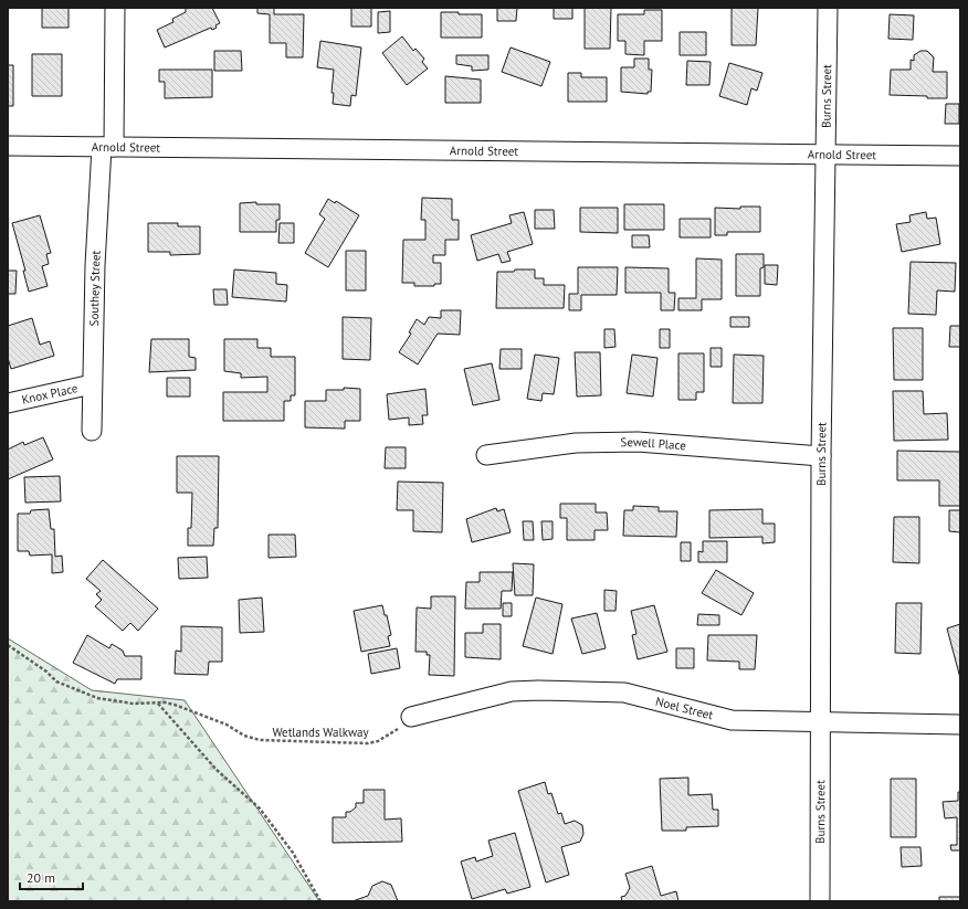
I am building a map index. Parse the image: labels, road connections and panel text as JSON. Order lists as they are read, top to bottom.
{
  "streets": {
    "street": [
      "Burns Street",
      "Arnold Street",
      "Southey Street",
      "Knox Place",
      "Sewell Place",
      "Noel Street"
    ],
    "path": ["Wetlands Walkway"]
  },
  "crossings": [
    ["Burns Street", "Arnold Street"],
    ["Burns Street", "Sewell Place"],
    ["Burns Street", "Noel Street"],
    ["Arnold Street", "Southey Street"],
    ["Southey Street", "Knox Place"],
    ["Noel Street", "Wetlands Walkway"]
  ],
  "scale_bar": "20 m"
}
